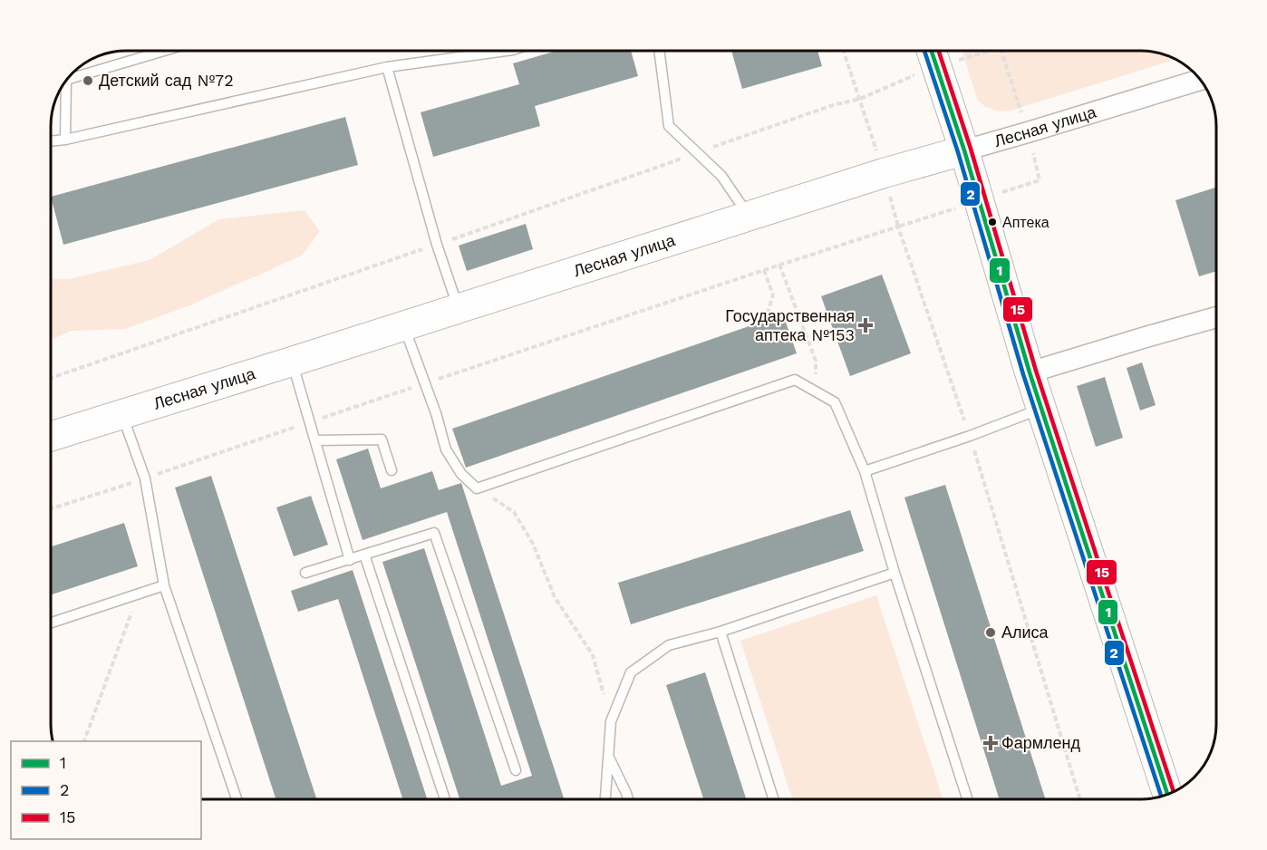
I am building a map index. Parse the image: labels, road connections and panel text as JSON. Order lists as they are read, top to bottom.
{
  "streets": {
    "street": ["Лесная улица"]
  },
  "places": {
    "other": ["Детский сад №72", "Аптека", "Алиса"],
    "health": ["Государственная аптека №153", "Фармленд"]
  },
  "lines": ["transit line 1", "transit line 2", "transit line 15"],
  "legend": ["1", "2", "15"]
}
